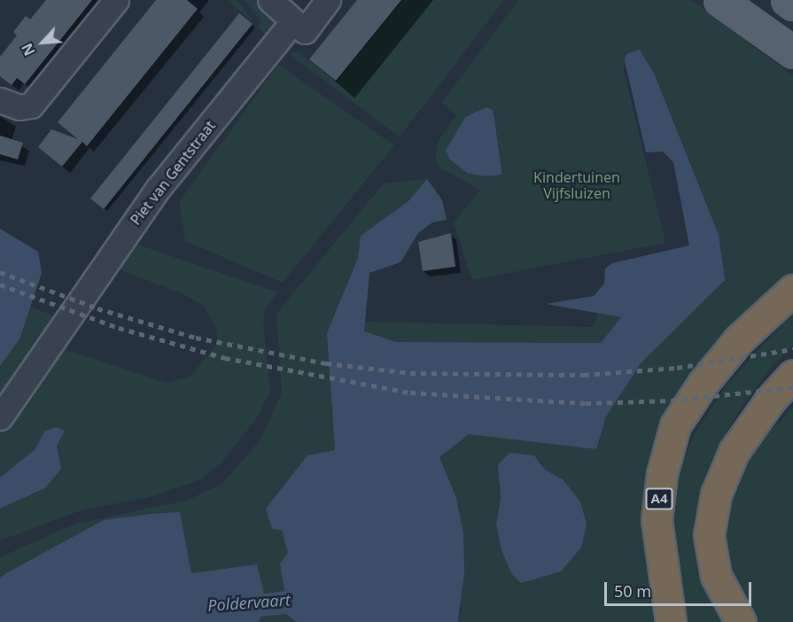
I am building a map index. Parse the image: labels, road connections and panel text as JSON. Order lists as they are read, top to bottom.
{
  "streets": {
    "highway": ["A4"],
    "street": ["Piet van Gentstraat"]
  },
  "water": ["Poldervaart"],
  "parks": ["Kindertuinen Vijfsluizen"],
  "scale_bar": "50 m",
  "north": "bottom left"
}
